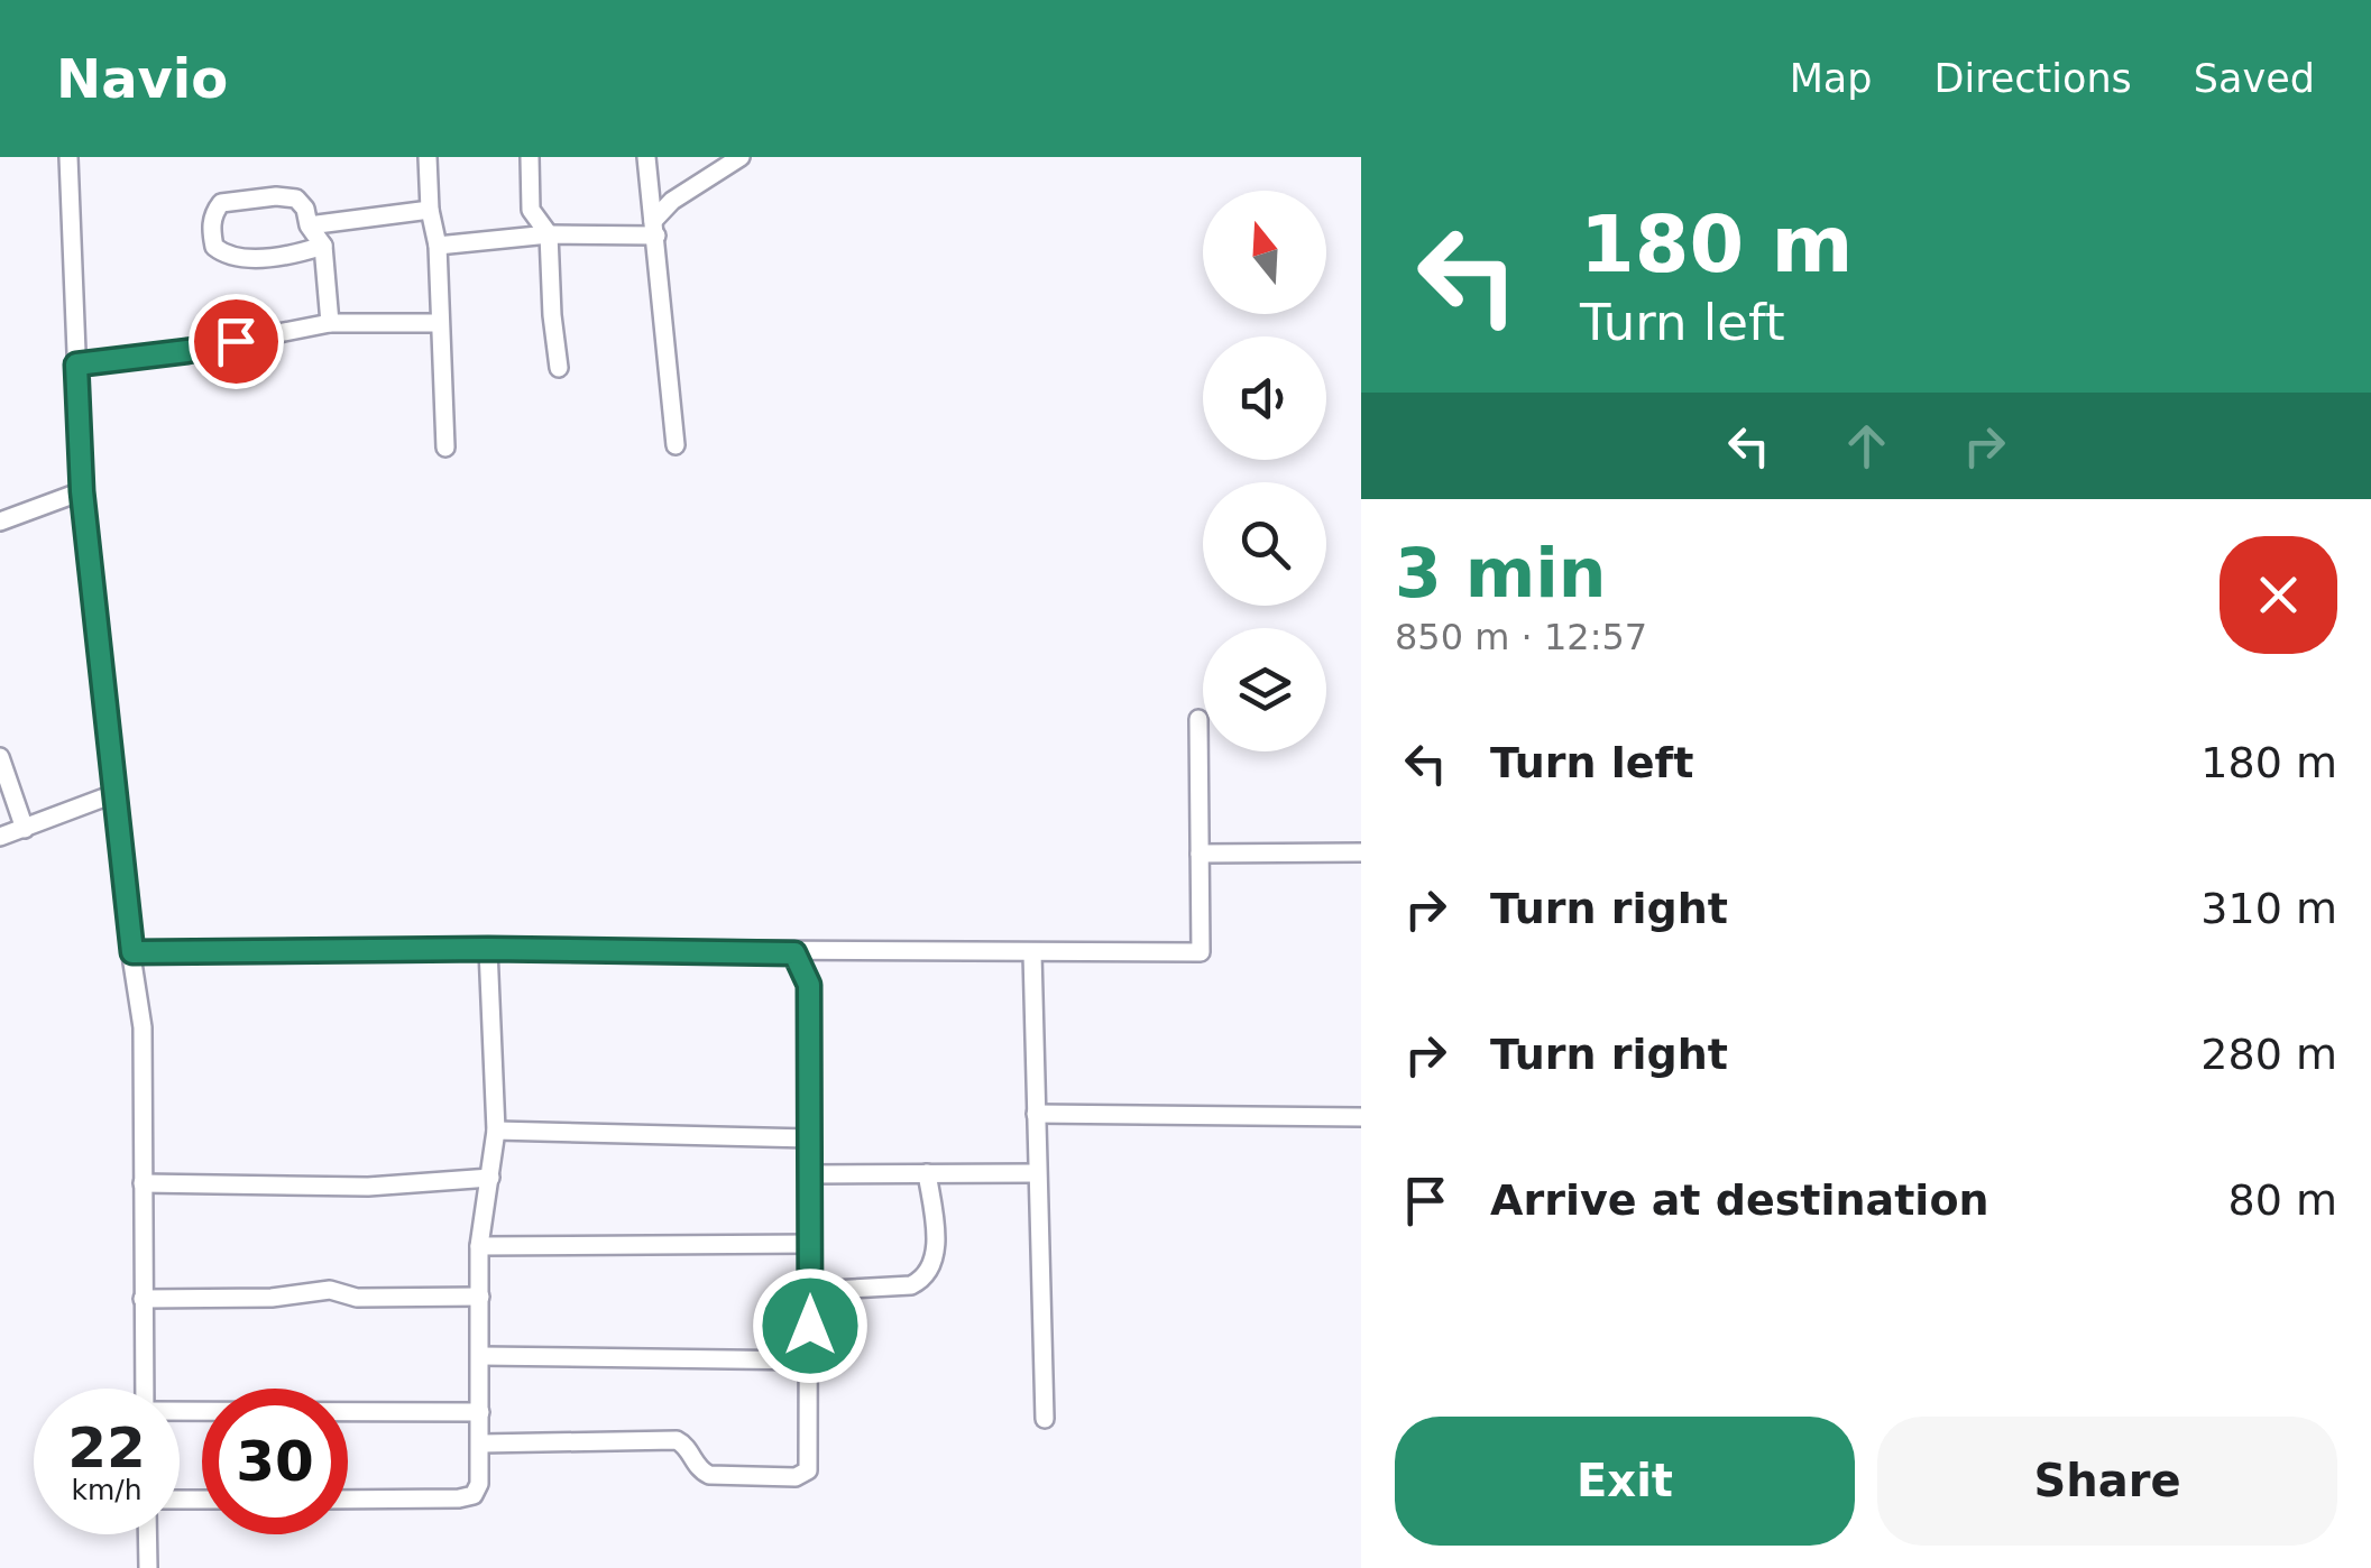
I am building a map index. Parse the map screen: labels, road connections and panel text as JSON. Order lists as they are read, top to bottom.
{
  "north": "top",
  "page": {
    "header": "Navio",
    "nav": ["Map", "Directions", "Saved"],
    "turn": ["180 m", "Turn left"],
    "heading": ["3 min", "850 m · 12:57"],
    "list": [
      {
        "name": "Turn left",
        "value": "180 m"
      },
      {
        "name": "Turn right",
        "value": "310 m"
      },
      {
        "name": "Turn right",
        "value": "280 m"
      },
      {
        "name": "Arrive at destination",
        "value": "80 m"
      }
    ],
    "speed": "22 km/h",
    "limit": "30",
    "buttons": ["Exit", "Share"]
  }
}
